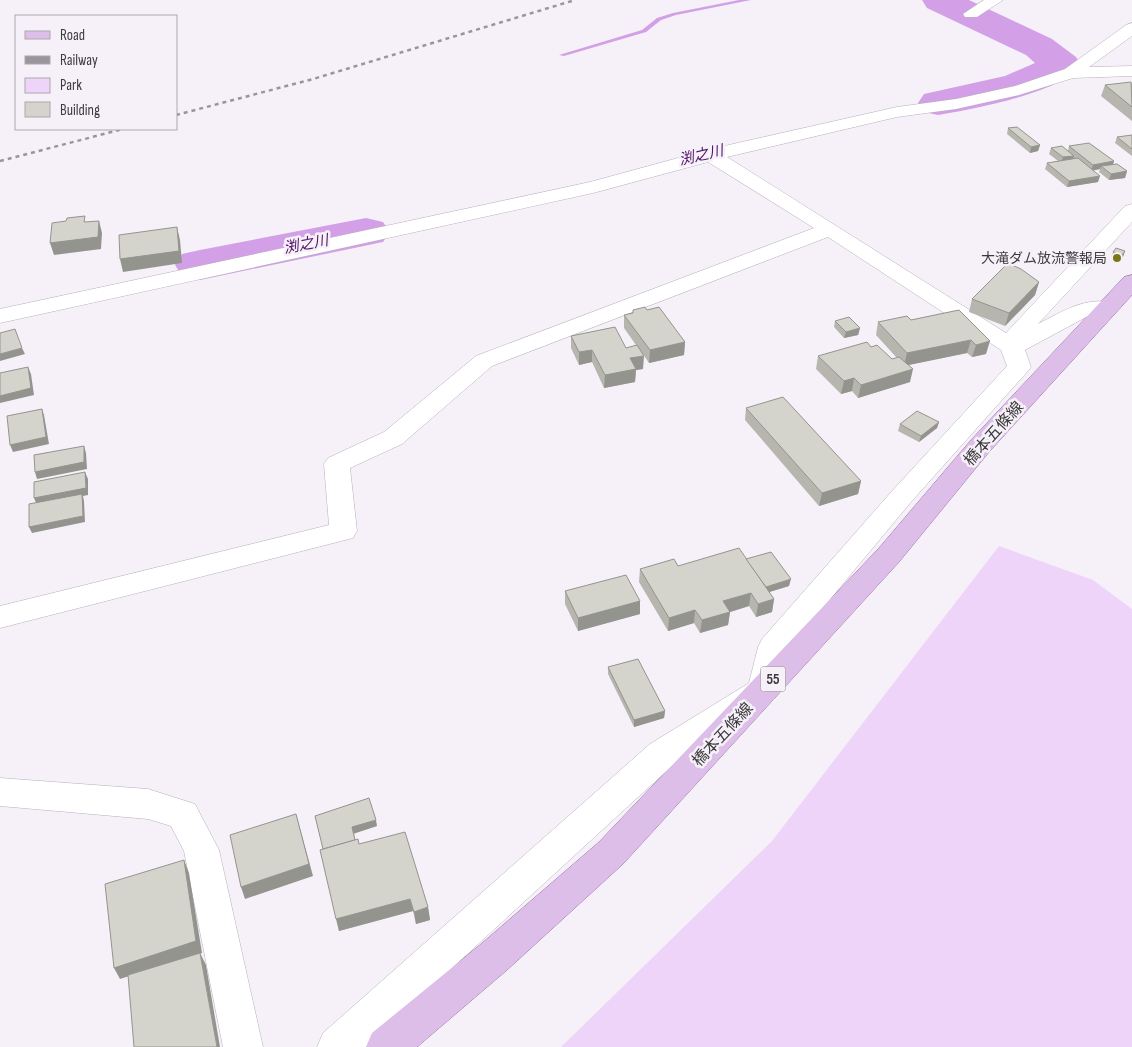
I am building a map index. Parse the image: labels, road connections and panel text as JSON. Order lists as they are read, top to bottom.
{
  "streets": {
    "main road": ["橋本五條線", "55"]
  },
  "water": ["渕之川"],
  "places": ["大滝ダム放流警報局"],
  "legend": [
    "Road",
    "Railway",
    "Park",
    "Building"
  ]
}
